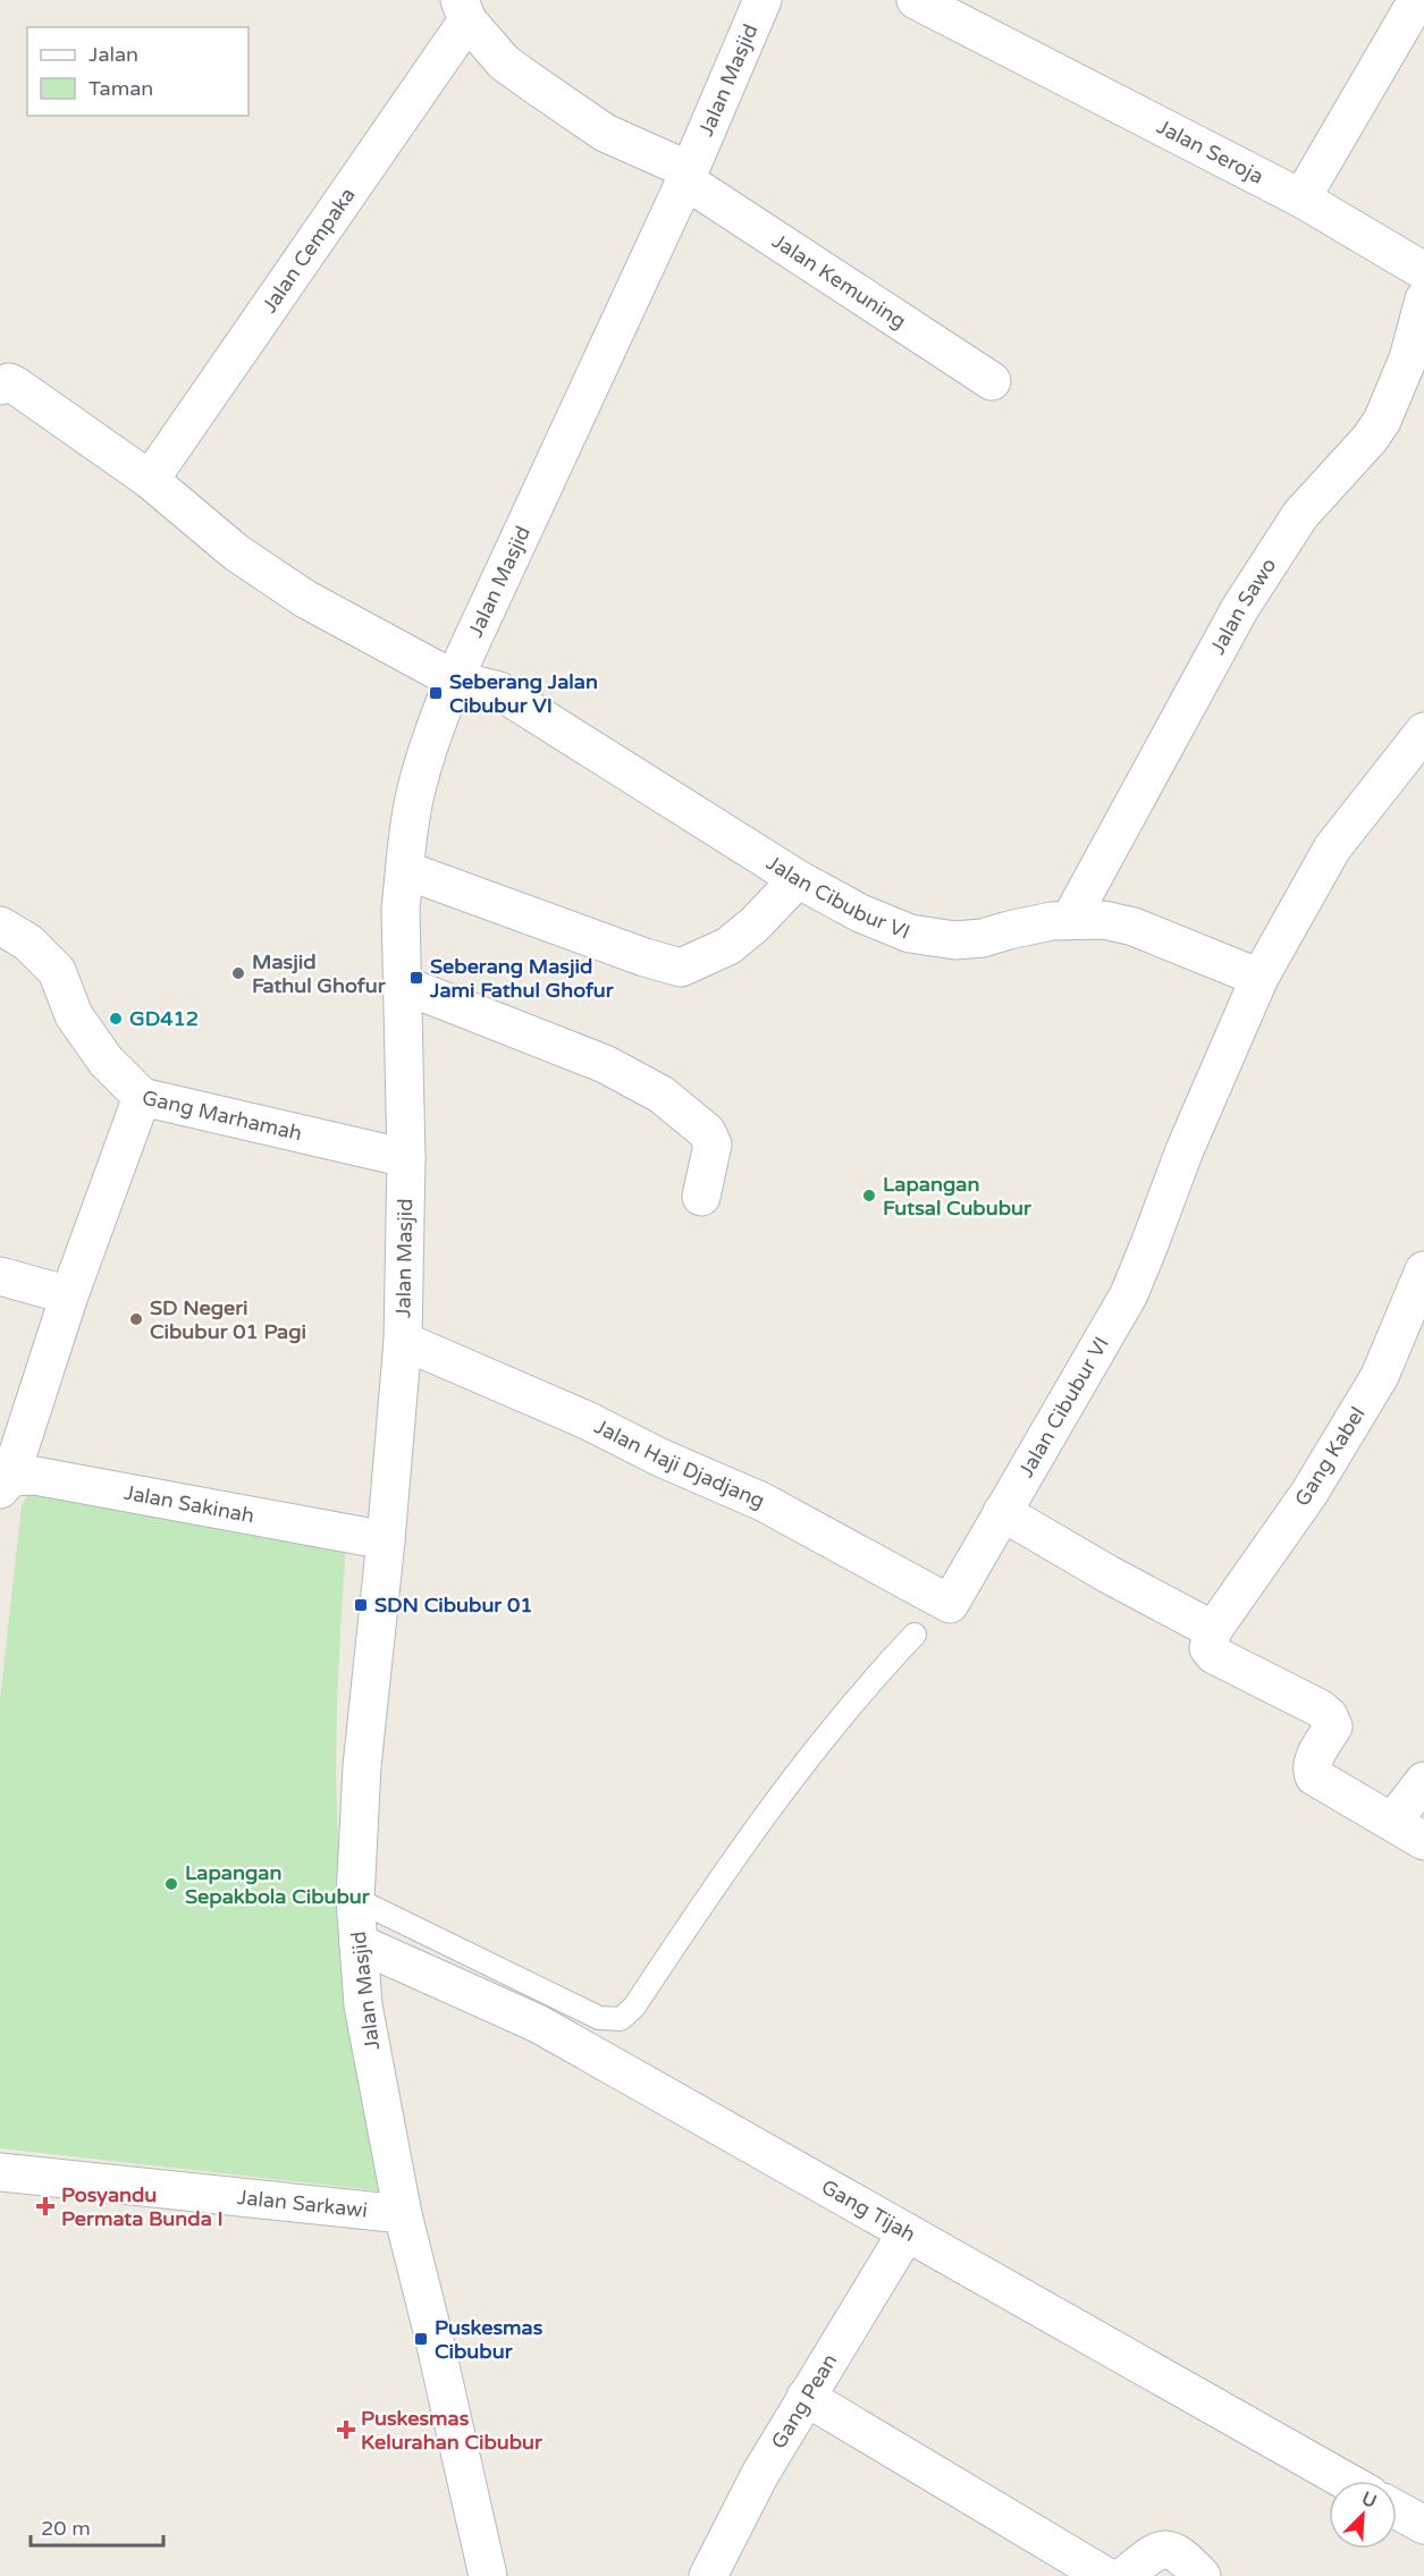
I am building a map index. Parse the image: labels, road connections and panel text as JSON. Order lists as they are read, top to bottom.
{
  "streets": {
    "street": [
      "Jalan Masjid",
      "Jalan Seroja",
      "Jalan Cempaka",
      "Jalan Kemuning",
      "Jalan Sawo",
      "Jalan Cibubur VI",
      "Gang Marhamah",
      "Gang Kabel",
      "Jalan Haji Djadjang",
      "Jalan Sakinah",
      "Jalan Sarkawi",
      "Gang Tijah",
      "Gang Pean"
    ]
  },
  "crossings": [
    ["Jalan Masjid", "Jalan Cempaka"],
    ["Jalan Masjid", "Jalan Kemuning"],
    ["Jalan Masjid", "Jalan Cibubur VI"],
    ["Jalan Masjid", "Gang Marhamah"],
    ["Jalan Masjid", "Jalan Haji Djadjang"],
    ["Jalan Masjid", "Jalan Sakinah"],
    ["Jalan Masjid", "Jalan Sarkawi"],
    ["Jalan Masjid", "Gang Tijah"],
    ["Jalan Cempaka", "Jalan Kemuning"],
    ["Jalan Cempaka", "Jalan Cibubur VI"],
    ["Jalan Sawo", "Jalan Cibubur VI"],
    ["Jalan Cibubur VI", "Jalan Haji Djadjang"],
    ["Gang Tijah", "Gang Pean"]
  ],
  "places": {
    "transit": [
      "Seberang Jalan Cibubur VI",
      "Seberang Masjid Jami Fathul Ghofur",
      "SDN Cibubur 01",
      "Puskesmas Cibubur"
    ],
    "other": [
      "Masjid Fathul Ghofur",
      "GD412",
      "Lapangan Futsal Cububur",
      "SD Negeri Cibubur 01 Pagi",
      "Lapangan Sepakbola Cibubur"
    ],
    "health": ["Posyandu Permata Bunda I", "Puskesmas Kelurahan Cibubur"]
  },
  "legend": ["Jalan", "Taman"],
  "scale_bar": "20 m",
  "north": "top right"
}
